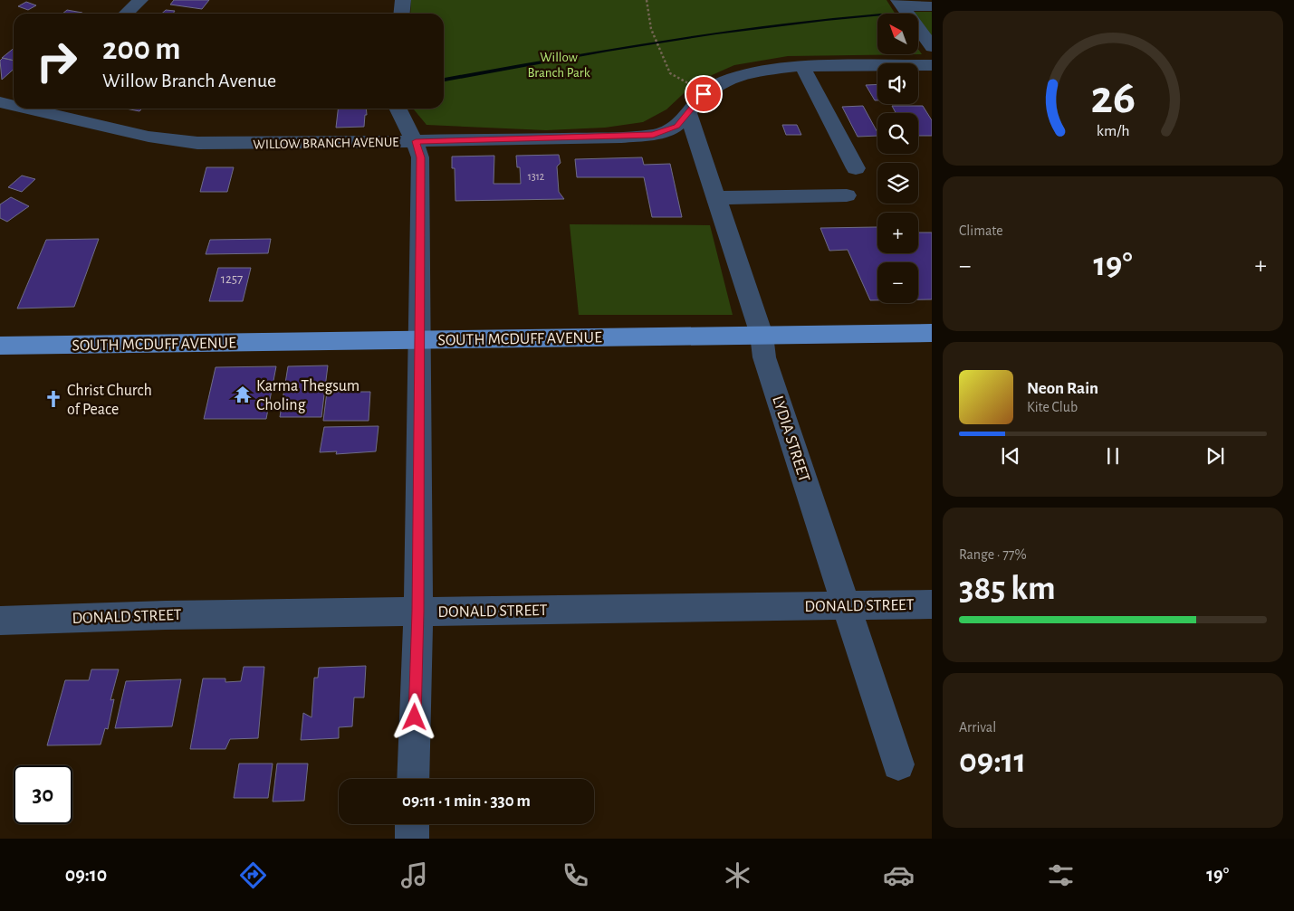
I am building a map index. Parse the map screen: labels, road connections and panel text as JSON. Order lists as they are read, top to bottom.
{
  "streets": {
    "main road": ["SOUTH MCDUFF AVENUE"],
    "street": ["WILLOW BRANCH AVENUE", "LYDIA STREET", "DONALD STREET"]
  },
  "crossings": [
    ["WILLOW BRANCH AVENUE", "LYDIA STREET"],
    ["SOUTH MCDUFF AVENUE", "LYDIA STREET"],
    ["LYDIA STREET", "DONALD STREET"]
  ],
  "parks": ["Willow Branch Park"],
  "places": {
    "temple": ["Karma Thegsum Choling"],
    "church": ["Christ Church of Peace"]
  },
  "house_numbers": ["1312", "1257"],
  "north": "top left",
  "page": {
    "map_buttons": ["+", "−"],
    "turn": ["200 m", "Willow Branch Avenue"],
    "tile": [
      "Climate",
      ["Range · 77%", "385 km"],
      ["Arrival", "09:11"]
    ],
    "heat": ["−", "19°", "+"],
    "song": ["Neon Rain", "Kite Club"],
    "limit": "30",
    "trip": "09:11 · 1 min · 330 m",
    "tabs": ["09:10", "19°"],
    "gauge": ["26", "km/h"]
  }
}
